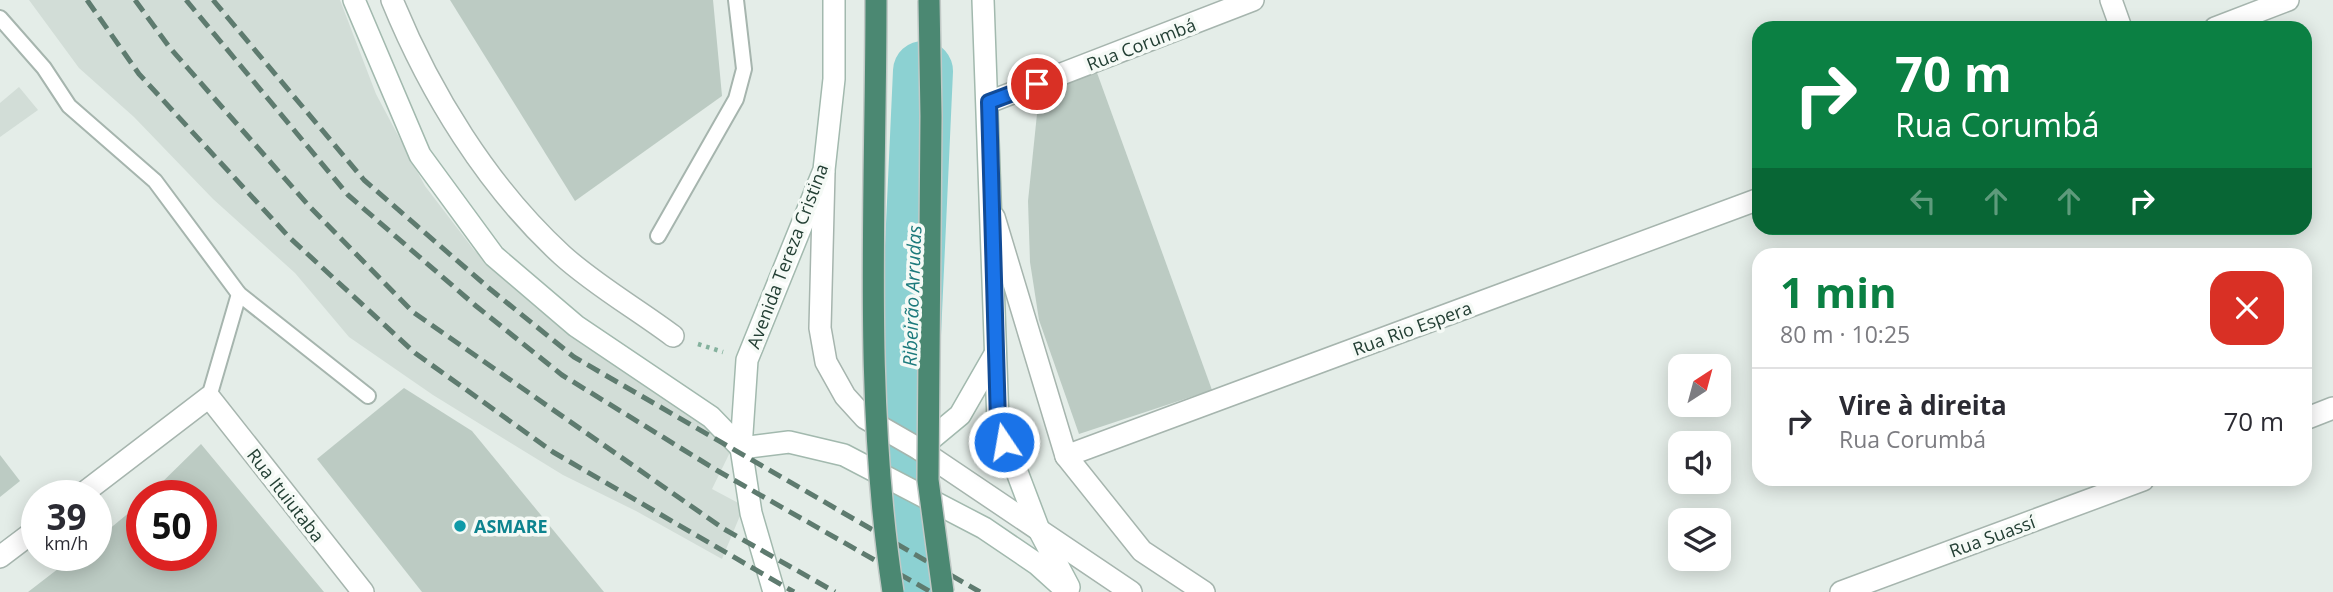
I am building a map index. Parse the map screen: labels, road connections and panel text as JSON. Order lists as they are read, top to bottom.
{
  "streets": {
    "street": [
      "Rua Corumbá",
      "Avenida Tereza Cristina",
      "Rua Rio Espera",
      "Rua Ituiutaba",
      "Rua Suassí"
    ]
  },
  "water": ["Ribeirão Arrudas"],
  "places": ["ASMARE"],
  "north": "top right",
  "page": {
    "turn": ["70 m", "Rua Corumbá"],
    "heading": ["1 min", "80 m · 10:25"],
    "list": [
      {
        "name": "Vire à direita",
        "note": "Rua Corumbá",
        "value": "70 m"
      }
    ],
    "speed": "39 km/h",
    "limit": "50"
  }
}
